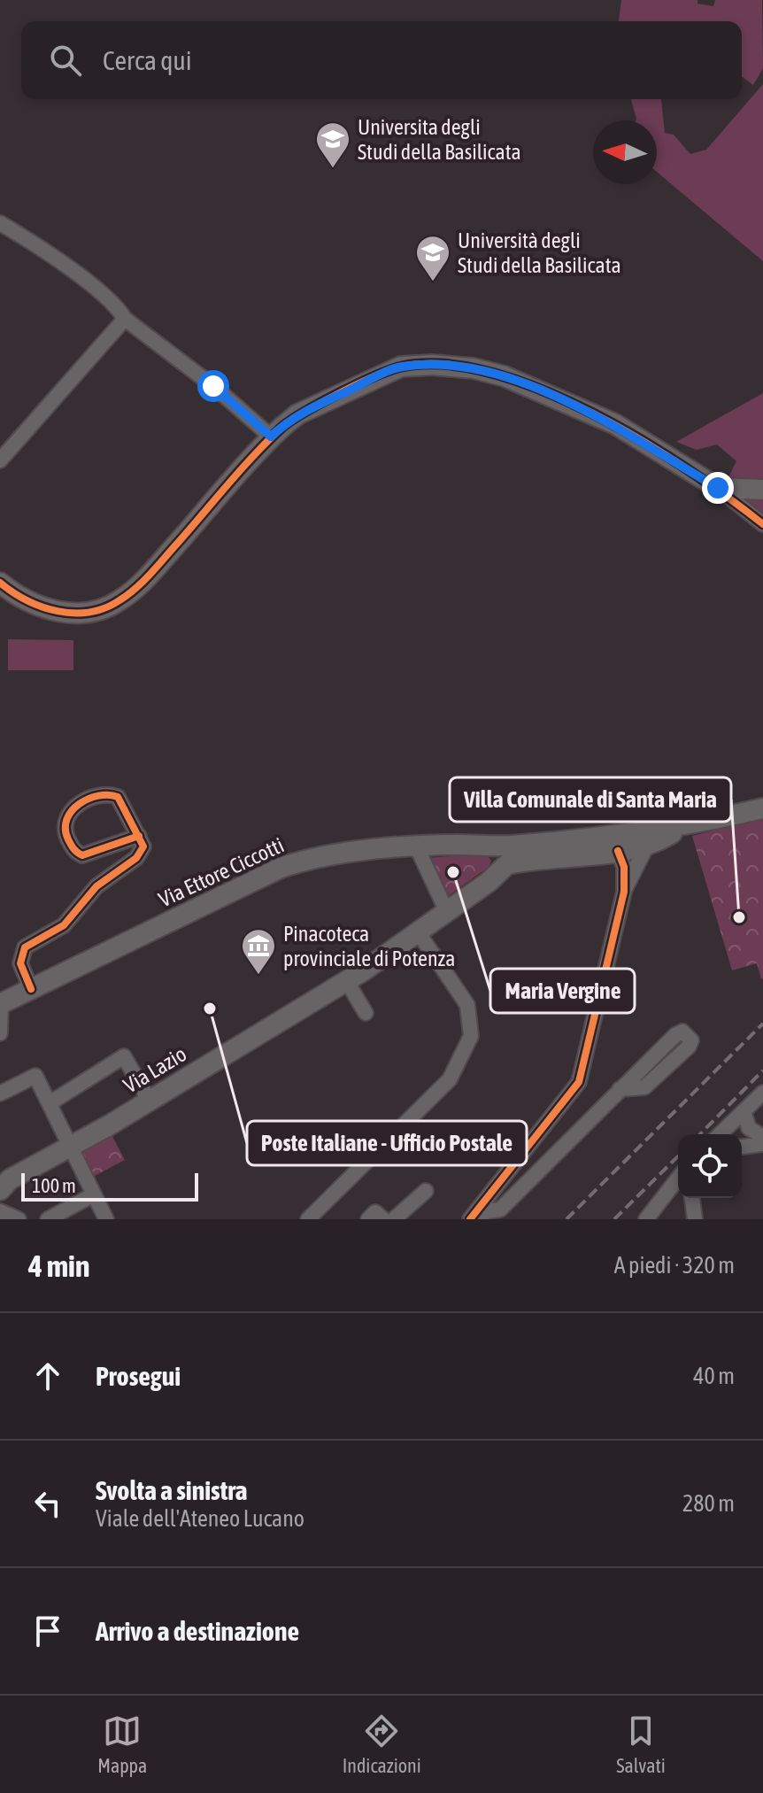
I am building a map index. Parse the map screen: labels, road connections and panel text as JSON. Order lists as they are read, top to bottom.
{
  "streets": {
    "main road": ["Via Ettore Ciccotti", "Via Lazio"]
  },
  "crossings": [
    ["Via Ettore Ciccotti", "Via Lazio"]
  ],
  "places": {
    "school or university": ["Universita degli Studi della Basilicata", "Università degli Studi della Basilicata"],
    "other": ["Maria Vergine", "Villa Comunale di Santa Maria", "Poste Italiane - Ufficio Postale"],
    "museum": ["Pinacoteca provinciale di Potenza"]
  },
  "scale_bar": "100 m",
  "north": "left",
  "page": {
    "search": "Cerca qui",
    "scale": "100 m",
    "heading": ["4 min", "A piedi · 320 m"],
    "list": [
      ["Prosegui", "40 m"],
      ["Svolta a sinistra", "Viale dell'Ateneo Lucano", "280 m"],
      "Arrivo a destinazione"
    ],
    "nav": ["Mappa", "Indicazioni", "Salvati"]
  }
}
